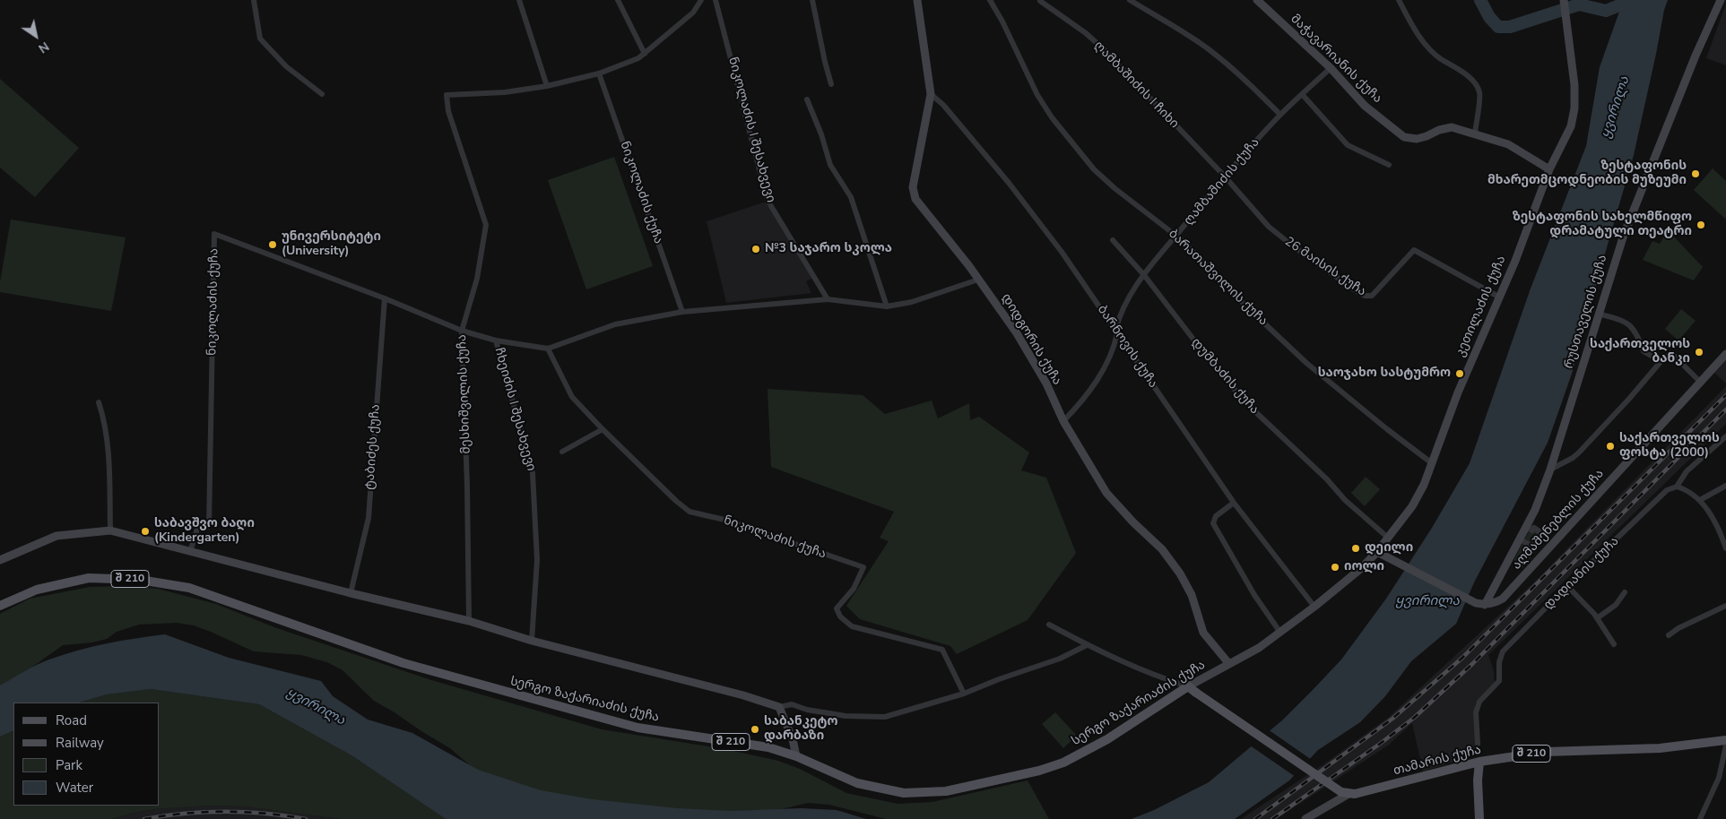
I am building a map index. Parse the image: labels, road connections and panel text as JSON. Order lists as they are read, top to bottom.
{
  "streets": {
    "main road": ["შ 210", "სერგო ზაქარიაძის ქუჩა", "თამარის ქუჩა"],
    "street": [
      "მაჭავარიანის ქუჩა",
      "ღამბაშიძის I ჩიხი",
      "ნიკოლაძის I შესახვევი",
      "ღამბაშიძის ქუჩა",
      "ნიკოლაძის ქუჩა",
      "26 მაისის ქუჩა",
      "ბარათაშვილის ქუჩა",
      "კეთილაძის ქუჩა",
      "რუსთაველის ქუჩა",
      "დიდგორის ქუჩა",
      "ბარნოვის ქუჩა",
      "დუმბაძის ქუჩა",
      "მესხიშვილის ქუჩა",
      "ჩხეიძის I შესახვევი",
      "ტაბიძეს ქუჩა",
      "აღმაშენებლის ქუჩა",
      "დადიანის ქუჩა"
    ]
  },
  "crossings": [
    ["მაჭავარიანის ქუჩა", "ღამბაშიძის ქუჩა"],
    ["მაჭავარიანის ქუჩა", "კეთილაძის ქუჩა"],
    ["ღამბაშიძის I ჩიხი", "ღამბაშიძის ქუჩა"],
    ["ღამბაშიძის I ჩიხი", "26 მაისის ქუჩა"],
    ["ნიკოლაძის I შესახვევი", "ნიკოლაძის ქუჩა"],
    ["ღამბაშიძის ქუჩა", "26 მაისის ქუჩა"],
    ["ღამბაშიძის ქუჩა", "ბარათაშვილის ქუჩა"],
    ["ღამბაშიძის ქუჩა", "დიდგორის ქუჩა"],
    ["ღამბაშიძის ქუჩა", "ბარნოვის ქუჩა"],
    ["ღამბაშიძის ქუჩა", "დუმბაძის ქუჩა"],
    ["ნიკოლაძის ქუჩა", "დიდგორის ქუჩა"],
    ["ნიკოლაძის ქუჩა", "მესხიშვილის ქუჩა"],
    ["ნიკოლაძის ქუჩა", "ჩხეიძის I შესახვევი"],
    ["ნიკოლაძის ქუჩა", "ტაბიძეს ქუჩა"],
    ["26 მაისის ქუჩა", "კეთილაძის ქუჩა"],
    ["ბარათაშვილის ქუჩა", "კეთილაძის ქუჩა"],
    ["კეთილაძის ქუჩა", "დუმბაძის ქუჩა"],
    ["კეთილაძის ქუჩა", "სერგო ზაქარიაძის ქუჩა"],
    ["რუსთაველის ქუჩა", "აღმაშენებლის ქუჩა"],
    ["დიდგორის ქუჩა", "ბარნოვის ქუჩა"],
    ["დიდგორის ქუჩა", "სერგო ზაქარიაძის ქუჩა"],
    ["ბარნოვის ქუჩა", "სერგო ზაქარიაძის ქუჩა"]
  ],
  "water": ["ყვირილა"],
  "places": [
    "ზესტაფონის მხარეთმცოდნეობის მუზეუმი",
    "ზესტაფონის სახელმწიფო დრამატული თეატრი",
    "უნივერსიტეტი (University)",
    "№3 საჯარო სკოლა",
    "საქართველოს ბანკი",
    "საოჯახო სასტუმრო",
    "საქართველოს ფოსტა (2000)",
    "საბავშვო ბაღი (Kindergarten)",
    "დეილი",
    "იოლი",
    "საბანკეტო დარბაზი"
  ],
  "legend": [
    "Road",
    "Railway",
    "Park",
    "Water"
  ],
  "north": "bottom right"
}
